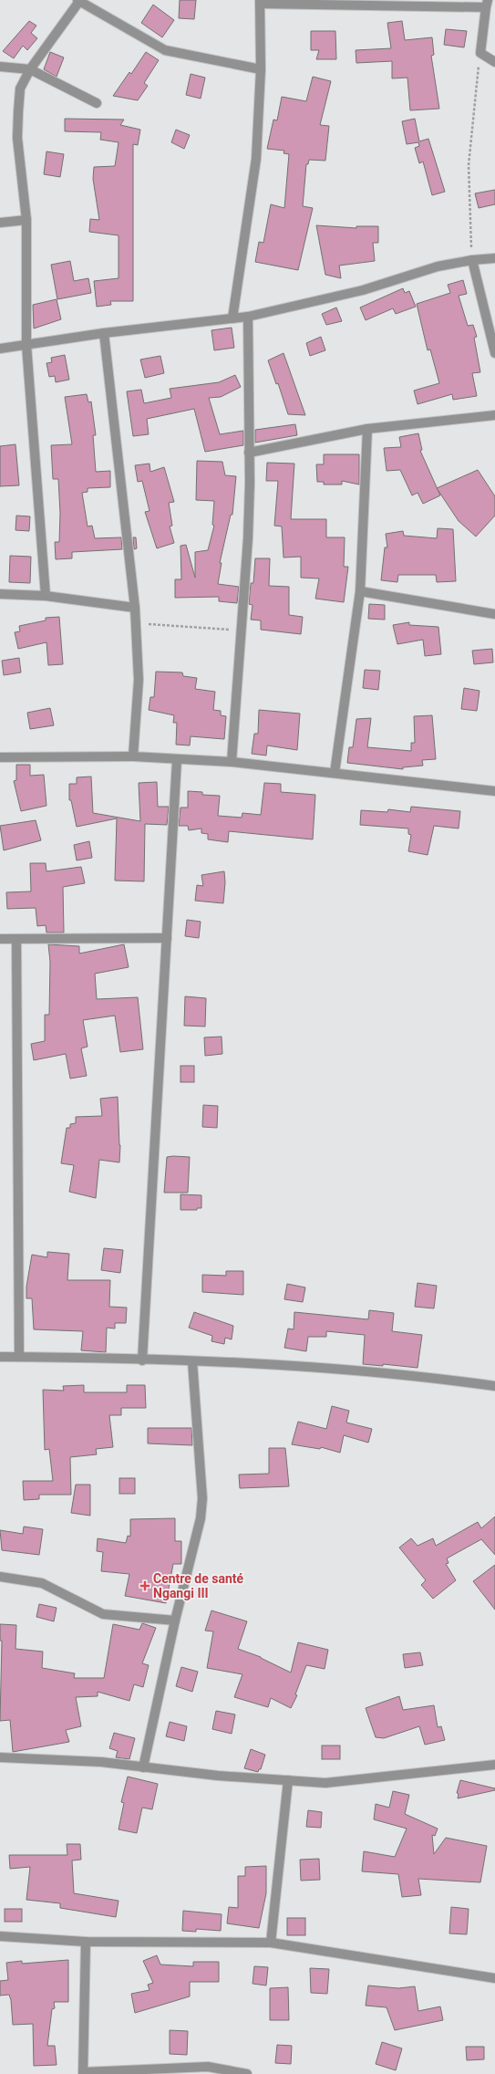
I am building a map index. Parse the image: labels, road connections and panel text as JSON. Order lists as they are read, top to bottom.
{
  "places": {
    "health": ["Centre de santé Ngangi III"]
  }
}
